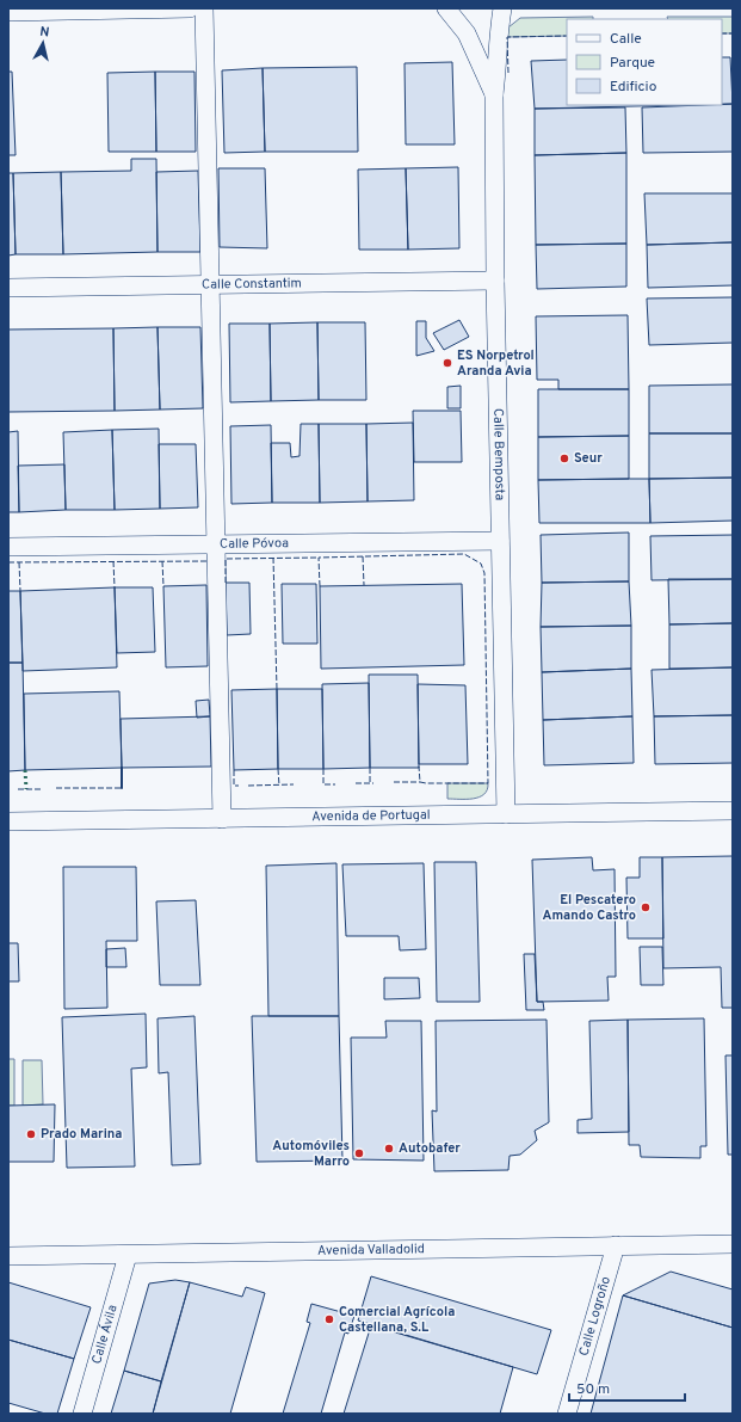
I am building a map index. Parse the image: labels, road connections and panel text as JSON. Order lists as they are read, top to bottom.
{
  "streets": {
    "street": [
      "Calle Constantim",
      "Calle Bemposta",
      "Calle Póvoa",
      "Avenida de Portugal",
      "Avenida Valladolid",
      "Calle Logroño",
      "Calle Ávila"
    ]
  },
  "crossings": [
    ["Calle Constantim", "Calle Bemposta"],
    ["Calle Bemposta", "Calle Póvoa"],
    ["Calle Bemposta", "Avenida de Portugal"],
    ["Avenida Valladolid", "Calle Logroño"],
    ["Avenida Valladolid", "Calle Ávila"]
  ],
  "places": [
    "ES Norpetrol Aranda Avia",
    "Seur",
    "El Pescatero Amando Castro",
    "Prado Marina",
    "Autobafer",
    "Automóviles Marro",
    "Comercial Agrícola Castellana, S.L"
  ],
  "legend": ["Calle", "Parque", "Edificio"],
  "scale_bar": "50 m",
  "north": "top"
}
